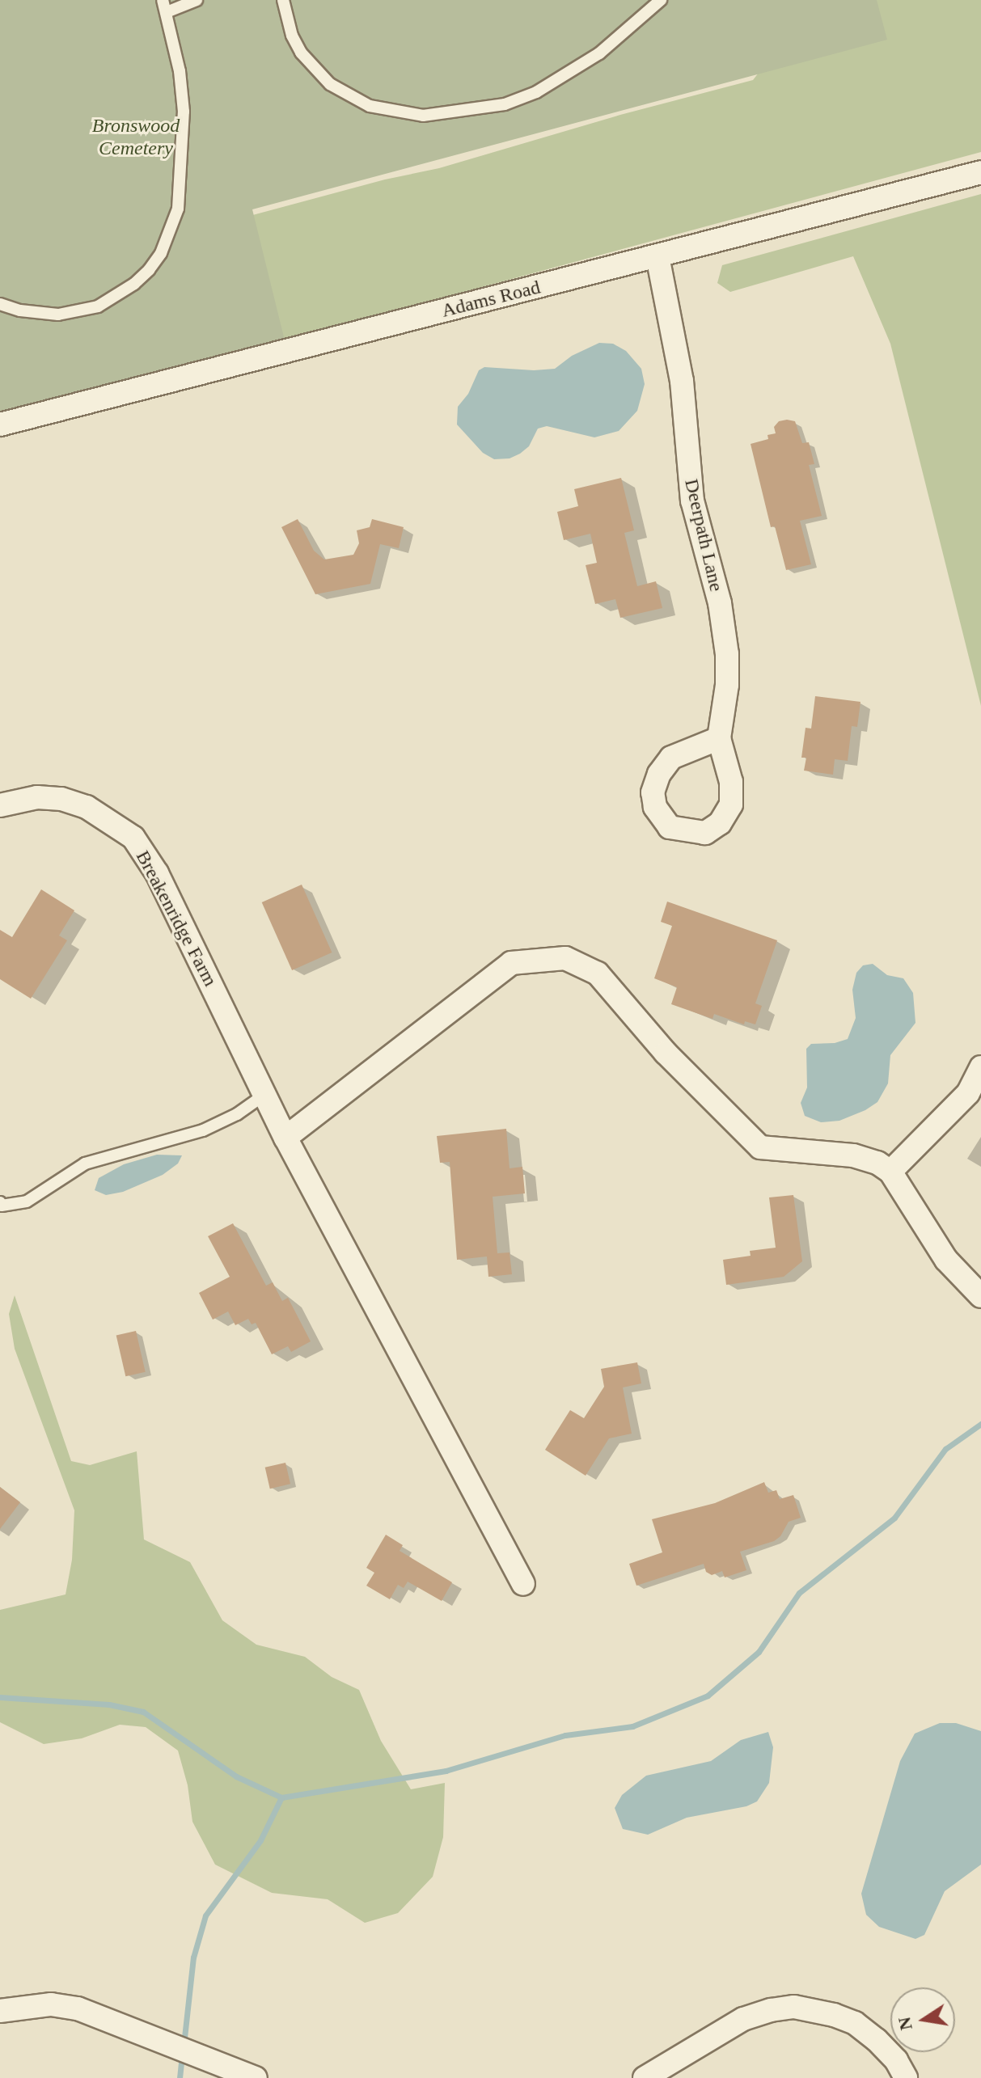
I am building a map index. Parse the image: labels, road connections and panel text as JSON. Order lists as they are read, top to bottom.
{
  "streets": {
    "street": ["Adams Road", "Deerpath Lane", "Breakenridge Farm"]
  },
  "crossings": [
    ["Adams Road", "Deerpath Lane"]
  ],
  "parks": ["Bronswood Cemetery"],
  "north": "left"
}
